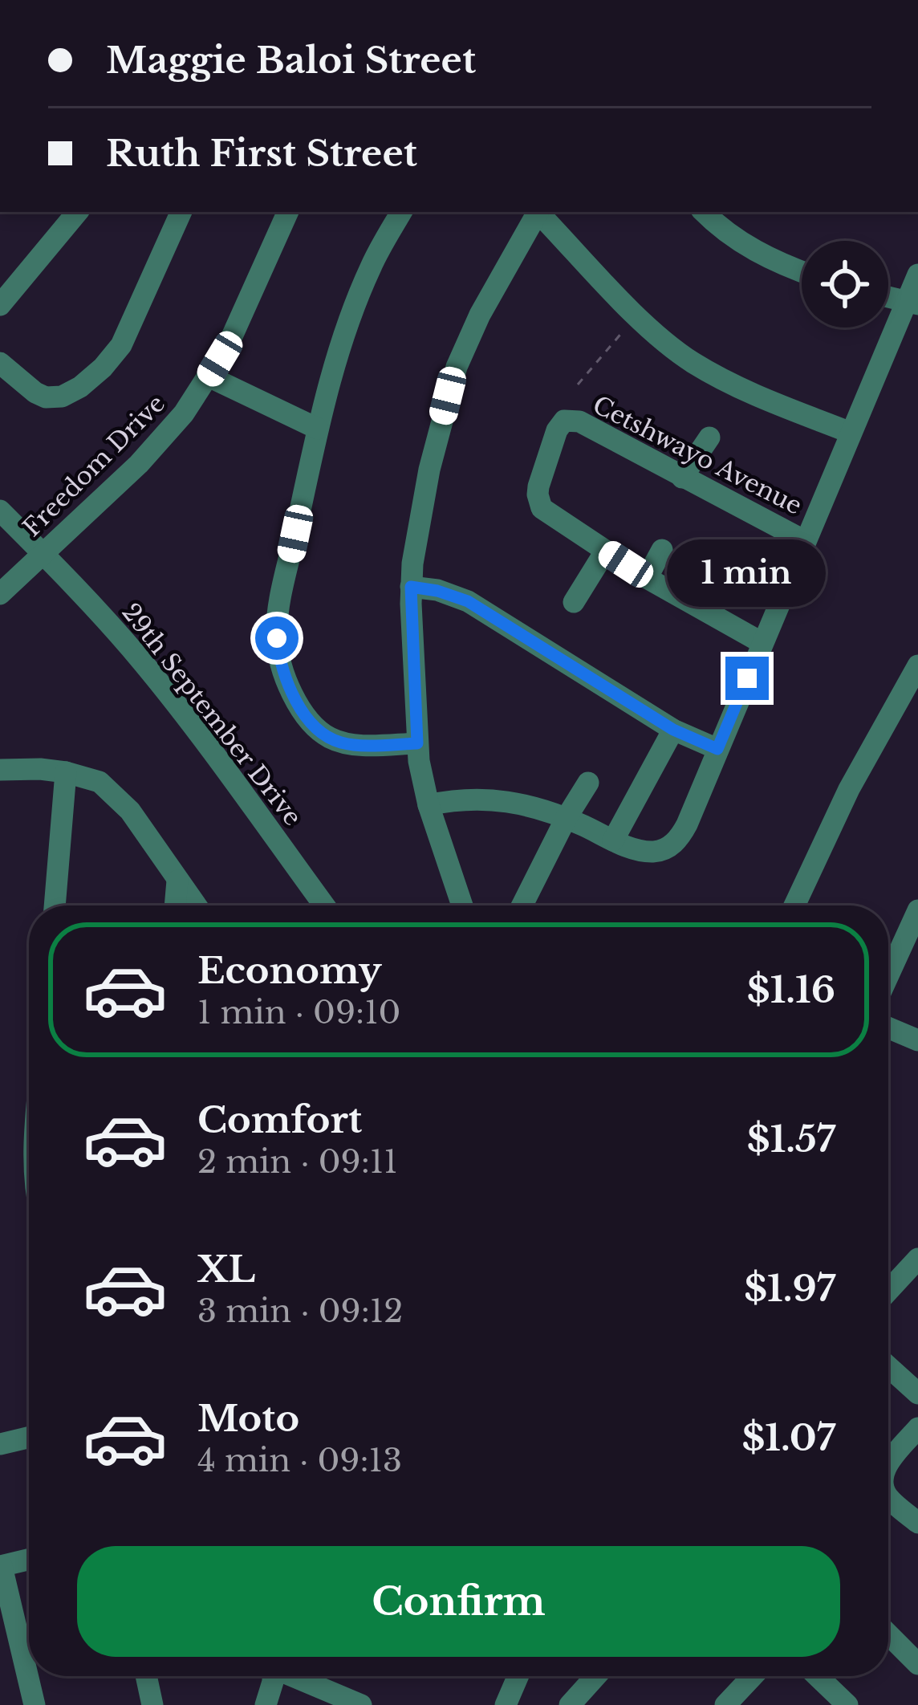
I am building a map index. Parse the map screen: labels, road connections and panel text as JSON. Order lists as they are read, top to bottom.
{
  "streets": {
    "street": ["Cetshwayo Avenue", "Freedom Drive", "29th September Drive"]
  },
  "crossings": [
    ["Freedom Drive", "29th September Drive"]
  ],
  "page": {
    "banner": ["Maggie Baloi Street", "Ruth First Street"],
    "bubble": "1 min",
    "list": [
      {
        "name": "Economy",
        "note": "1 min · 09:10",
        "value": "$1.16"
      },
      {
        "name": "Comfort",
        "note": "2 min · 09:11",
        "value": "$1.57"
      },
      {
        "name": "XL",
        "note": "3 min · 09:12",
        "value": "$1.97"
      },
      {
        "name": "Moto",
        "note": "4 min · 09:13",
        "value": "$1.07"
      }
    ],
    "buttons": "Confirm"
  }
}
